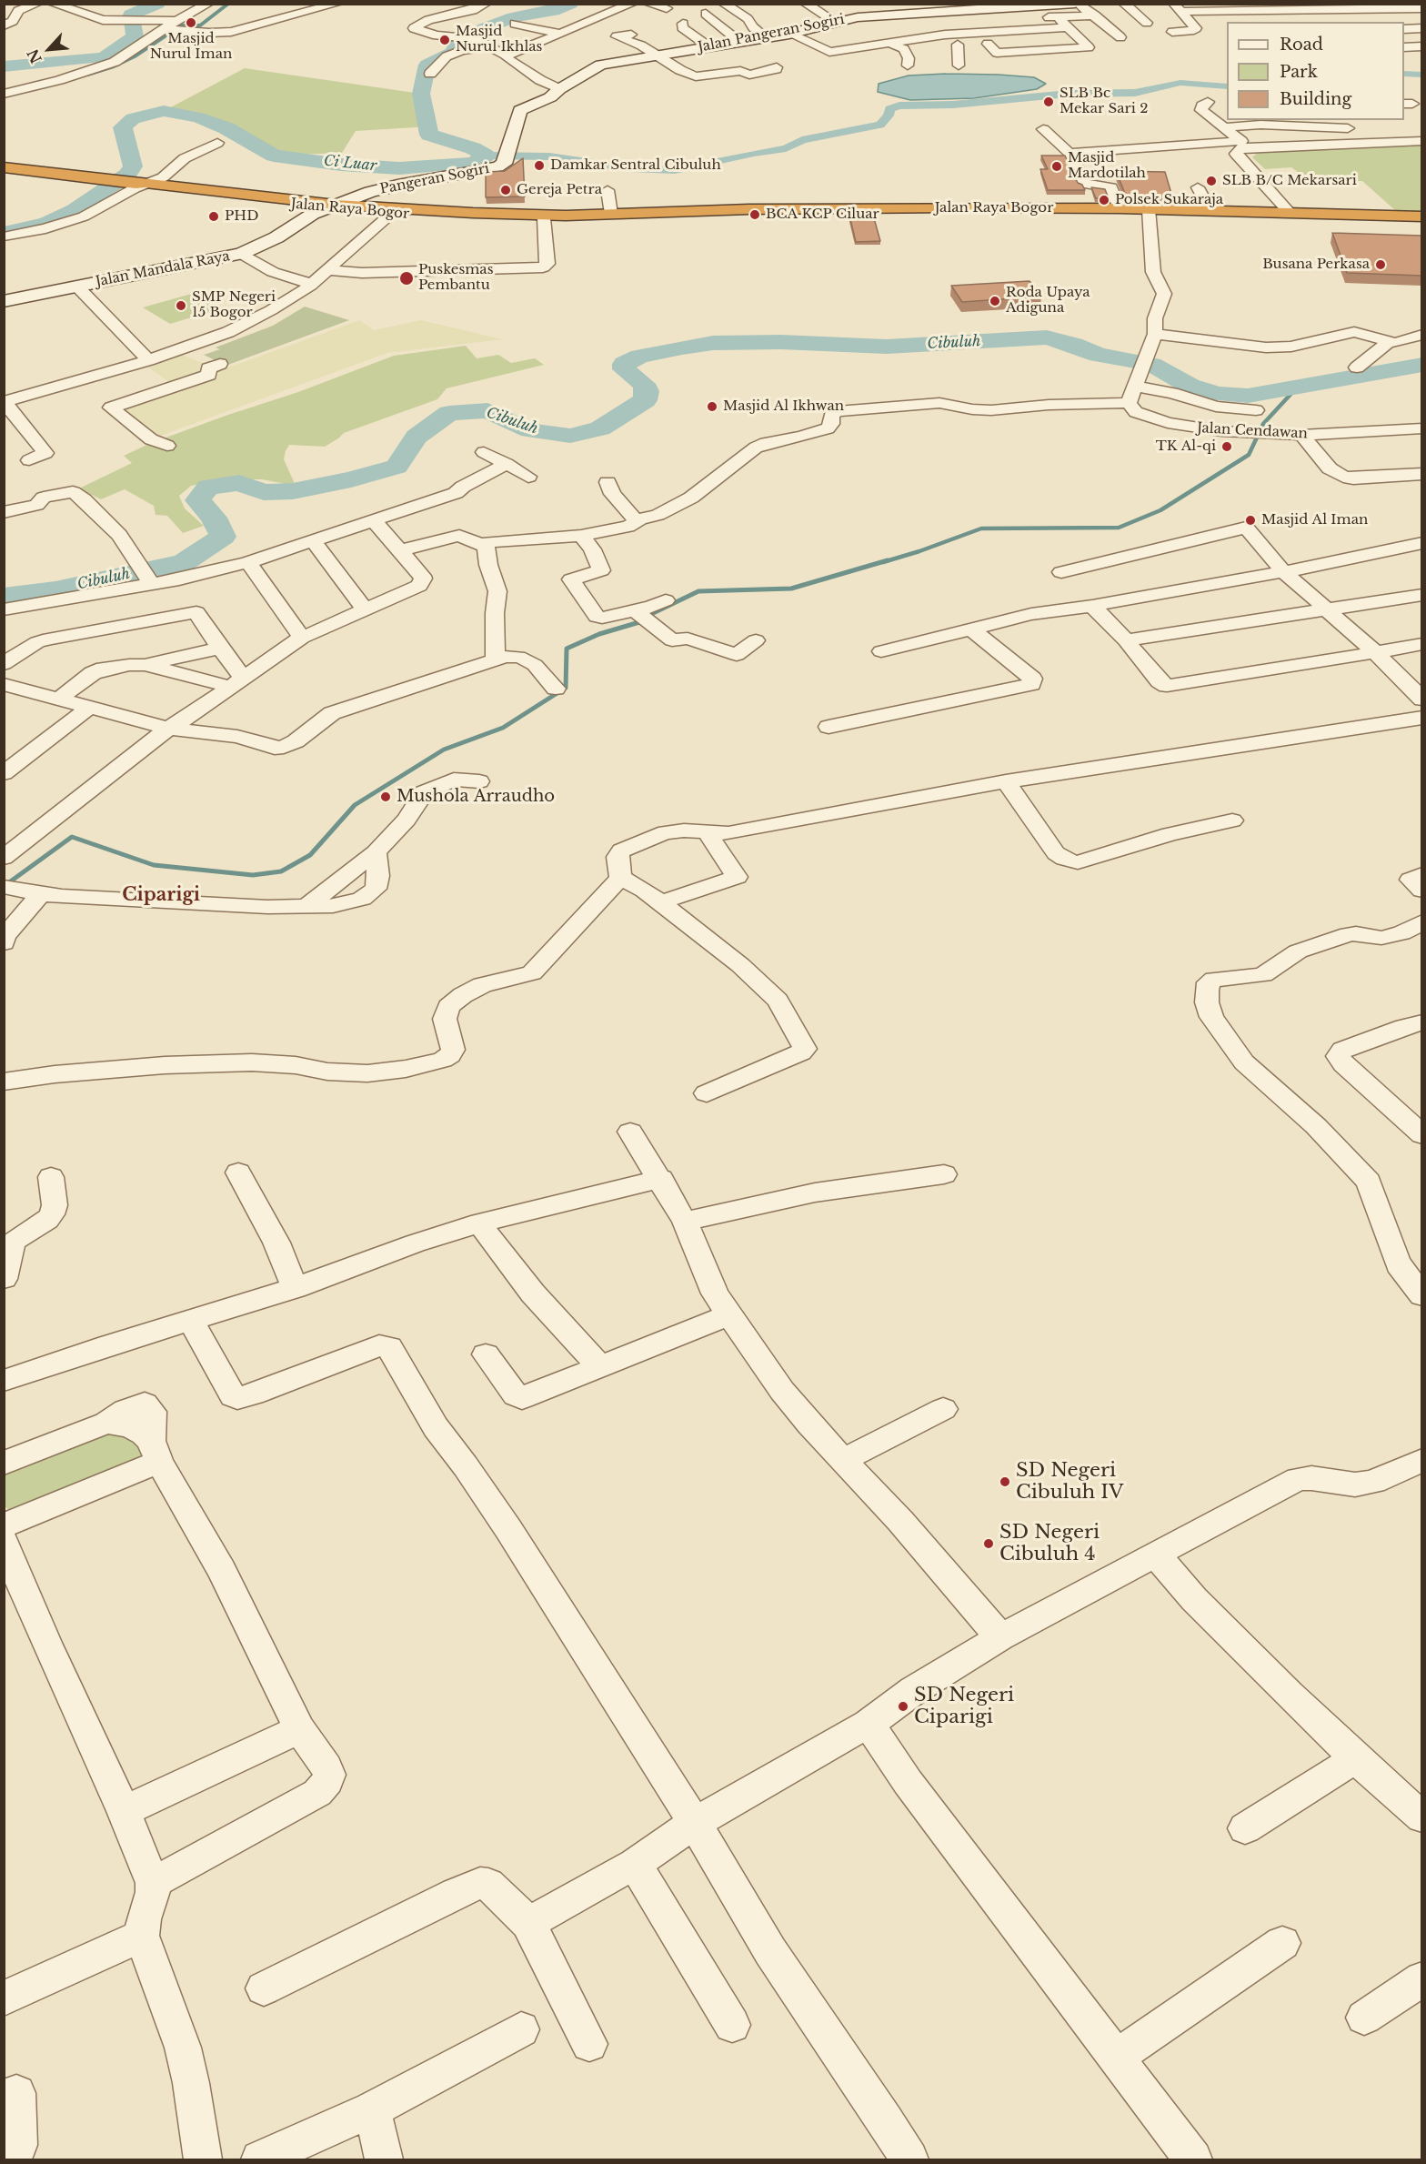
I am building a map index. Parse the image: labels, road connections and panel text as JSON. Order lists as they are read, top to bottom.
{
  "streets": {
    "highway": ["Jalan Raya Bogor"],
    "street": [
      "Jalan Pangeran Sogiri",
      "Pangeran Sogiri",
      "Jalan Mandala Raya",
      "Jalan Cendawan"
    ]
  },
  "crossings": [
    ["Jalan Pangeran Sogiri", "Pangeran Sogiri"],
    ["Pangeran Sogiri", "Jalan Raya Bogor"],
    ["Pangeran Sogiri", "Jalan Mandala Raya"],
    ["Jalan Raya Bogor", "Jalan Mandala Raya"]
  ],
  "districts": ["Ciparigi"],
  "water": ["Ci Luar", "Cibuluh"],
  "places": [
    "Masjid Nurul Iman",
    "Masjid Nurul Ikhlas",
    "SLB Bc Mekar Sari 2",
    "Damkar Sentral Cibuluh",
    "Masjid Mardotilah",
    "SLB B/C Mekarsari",
    "Gereja Petra",
    "Polsek Sukaraja",
    "BCA KCP Ciluar",
    "PHD",
    "Busana Perkasa",
    "Puskesmas Pembantu",
    "Roda Upaya Adiguna",
    "SMP Negeri 15 Bogor",
    "Masjid Al Ikhwan",
    "TK Al-qi",
    "Masjid Al Iman",
    "Mushola Arraudho",
    "SD Negeri Cibuluh IV",
    "SD Negeri Cibuluh 4",
    "SD Negeri Ciparigi"
  ],
  "legend": ["Road", "Park", "Building"],
  "north": "bottom left"
}
